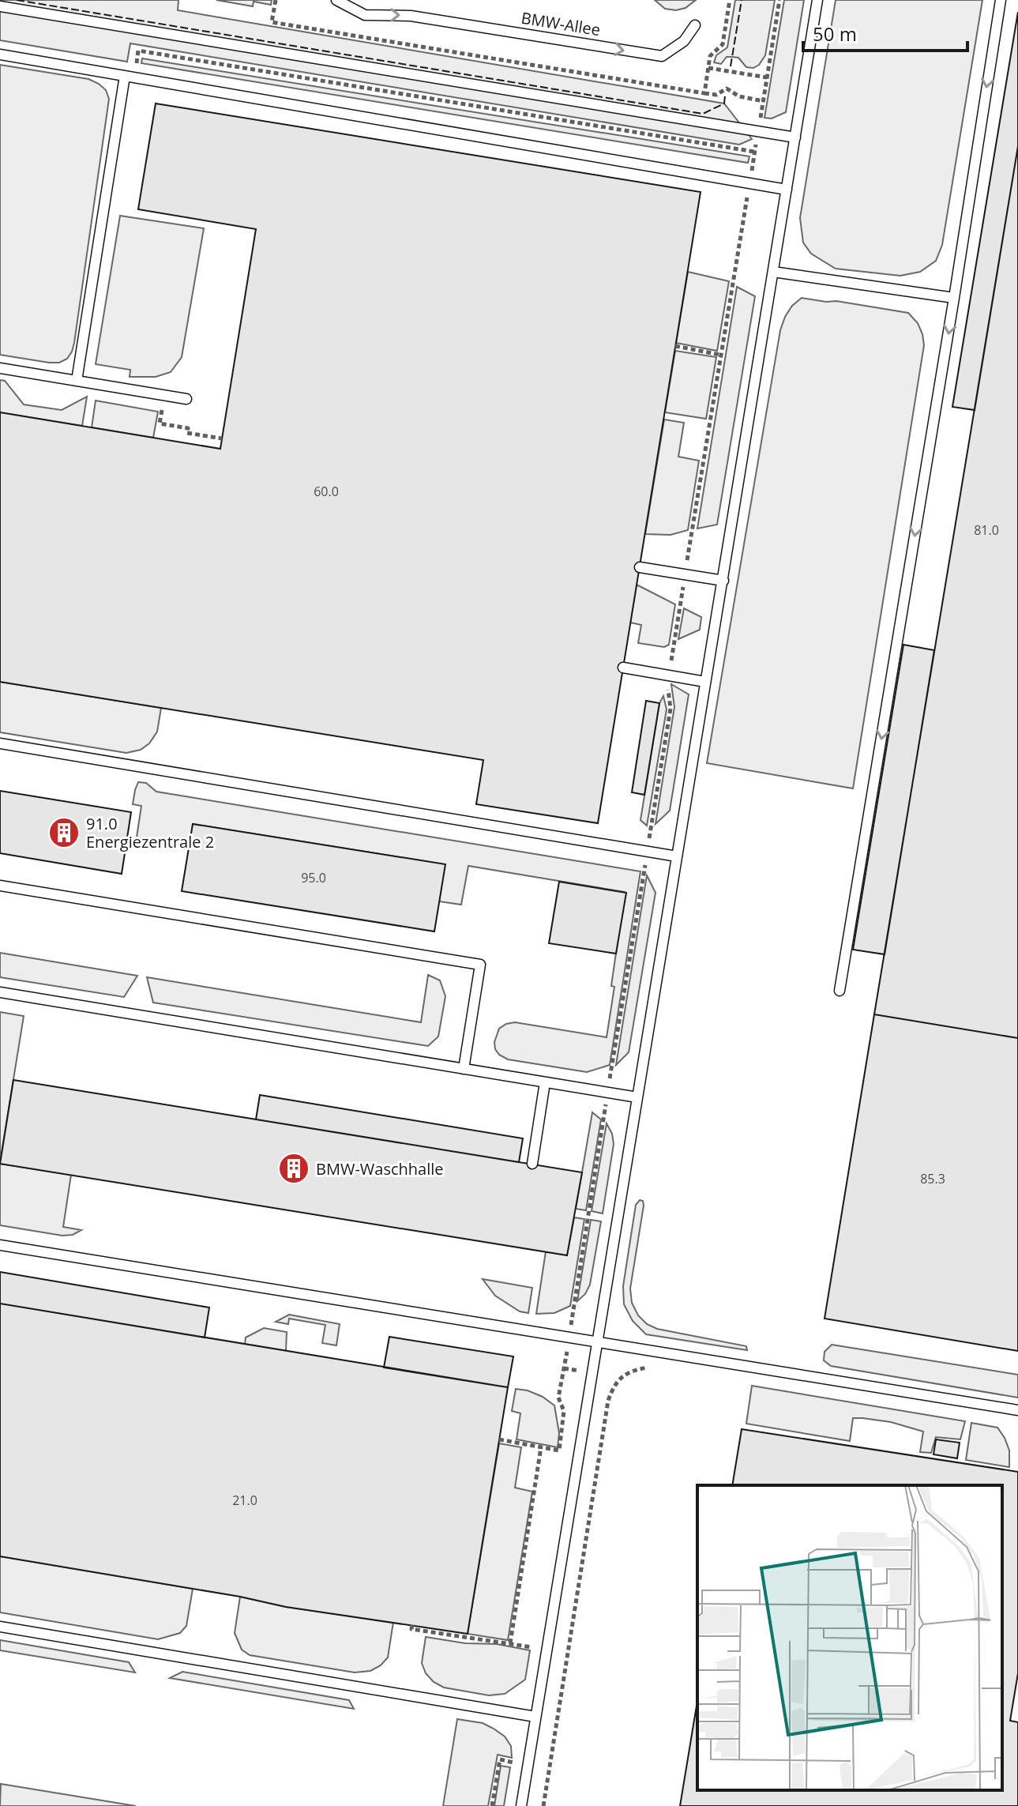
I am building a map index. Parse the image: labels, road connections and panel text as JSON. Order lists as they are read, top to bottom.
{
  "streets": {
    "lane": ["BMW-Allee"]
  },
  "places": {
    "building": ["91.0 Energiezentrale 2", "BMW-Waschhalle"]
  },
  "house_numbers": [
    "60.0",
    "81.0",
    "95.0",
    "85.3",
    "21.0"
  ],
  "scale_bar": "50 m"
}
